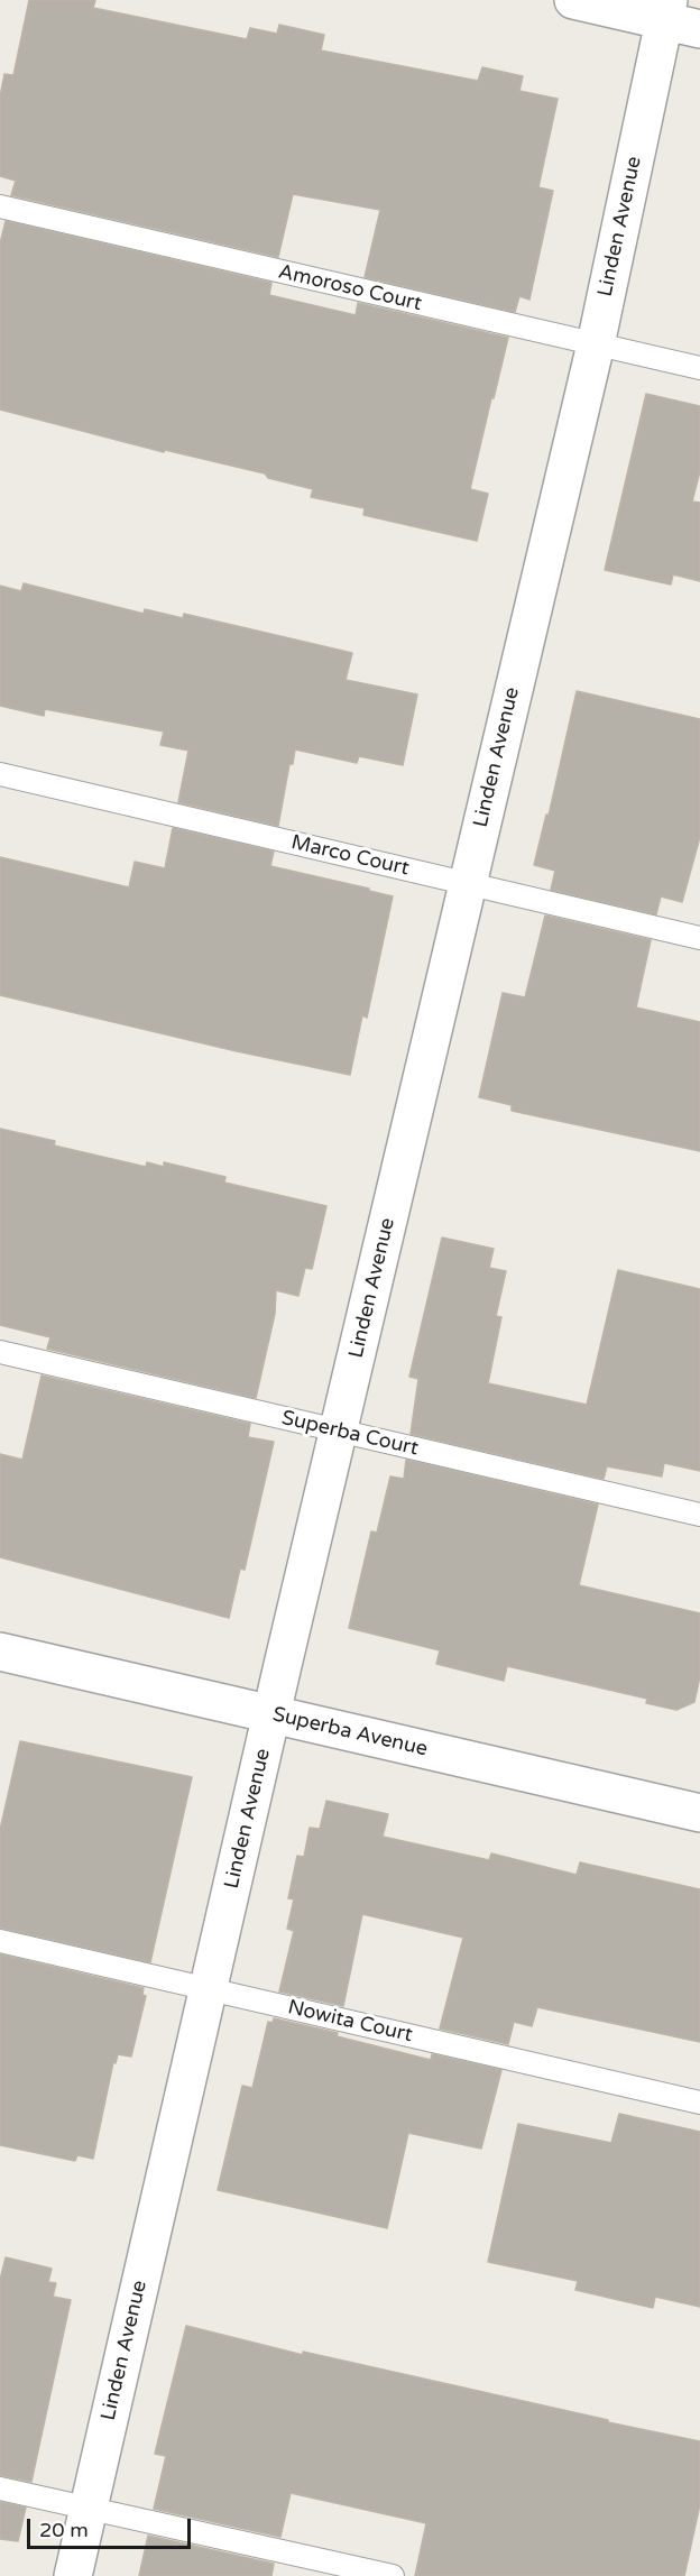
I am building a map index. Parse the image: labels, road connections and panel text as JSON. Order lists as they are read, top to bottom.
{
  "streets": {
    "street": ["Linden Avenue", "Superba Avenue"],
    "lane": [
      "Amoroso Court",
      "Marco Court",
      "Superba Court",
      "Nowita Court"
    ]
  },
  "crossings": [
    ["Linden Avenue", "Amoroso Court"],
    ["Linden Avenue", "Marco Court"],
    ["Linden Avenue", "Superba Court"],
    ["Linden Avenue", "Superba Avenue"],
    ["Linden Avenue", "Nowita Court"]
  ],
  "scale_bar": "20 m"
}
